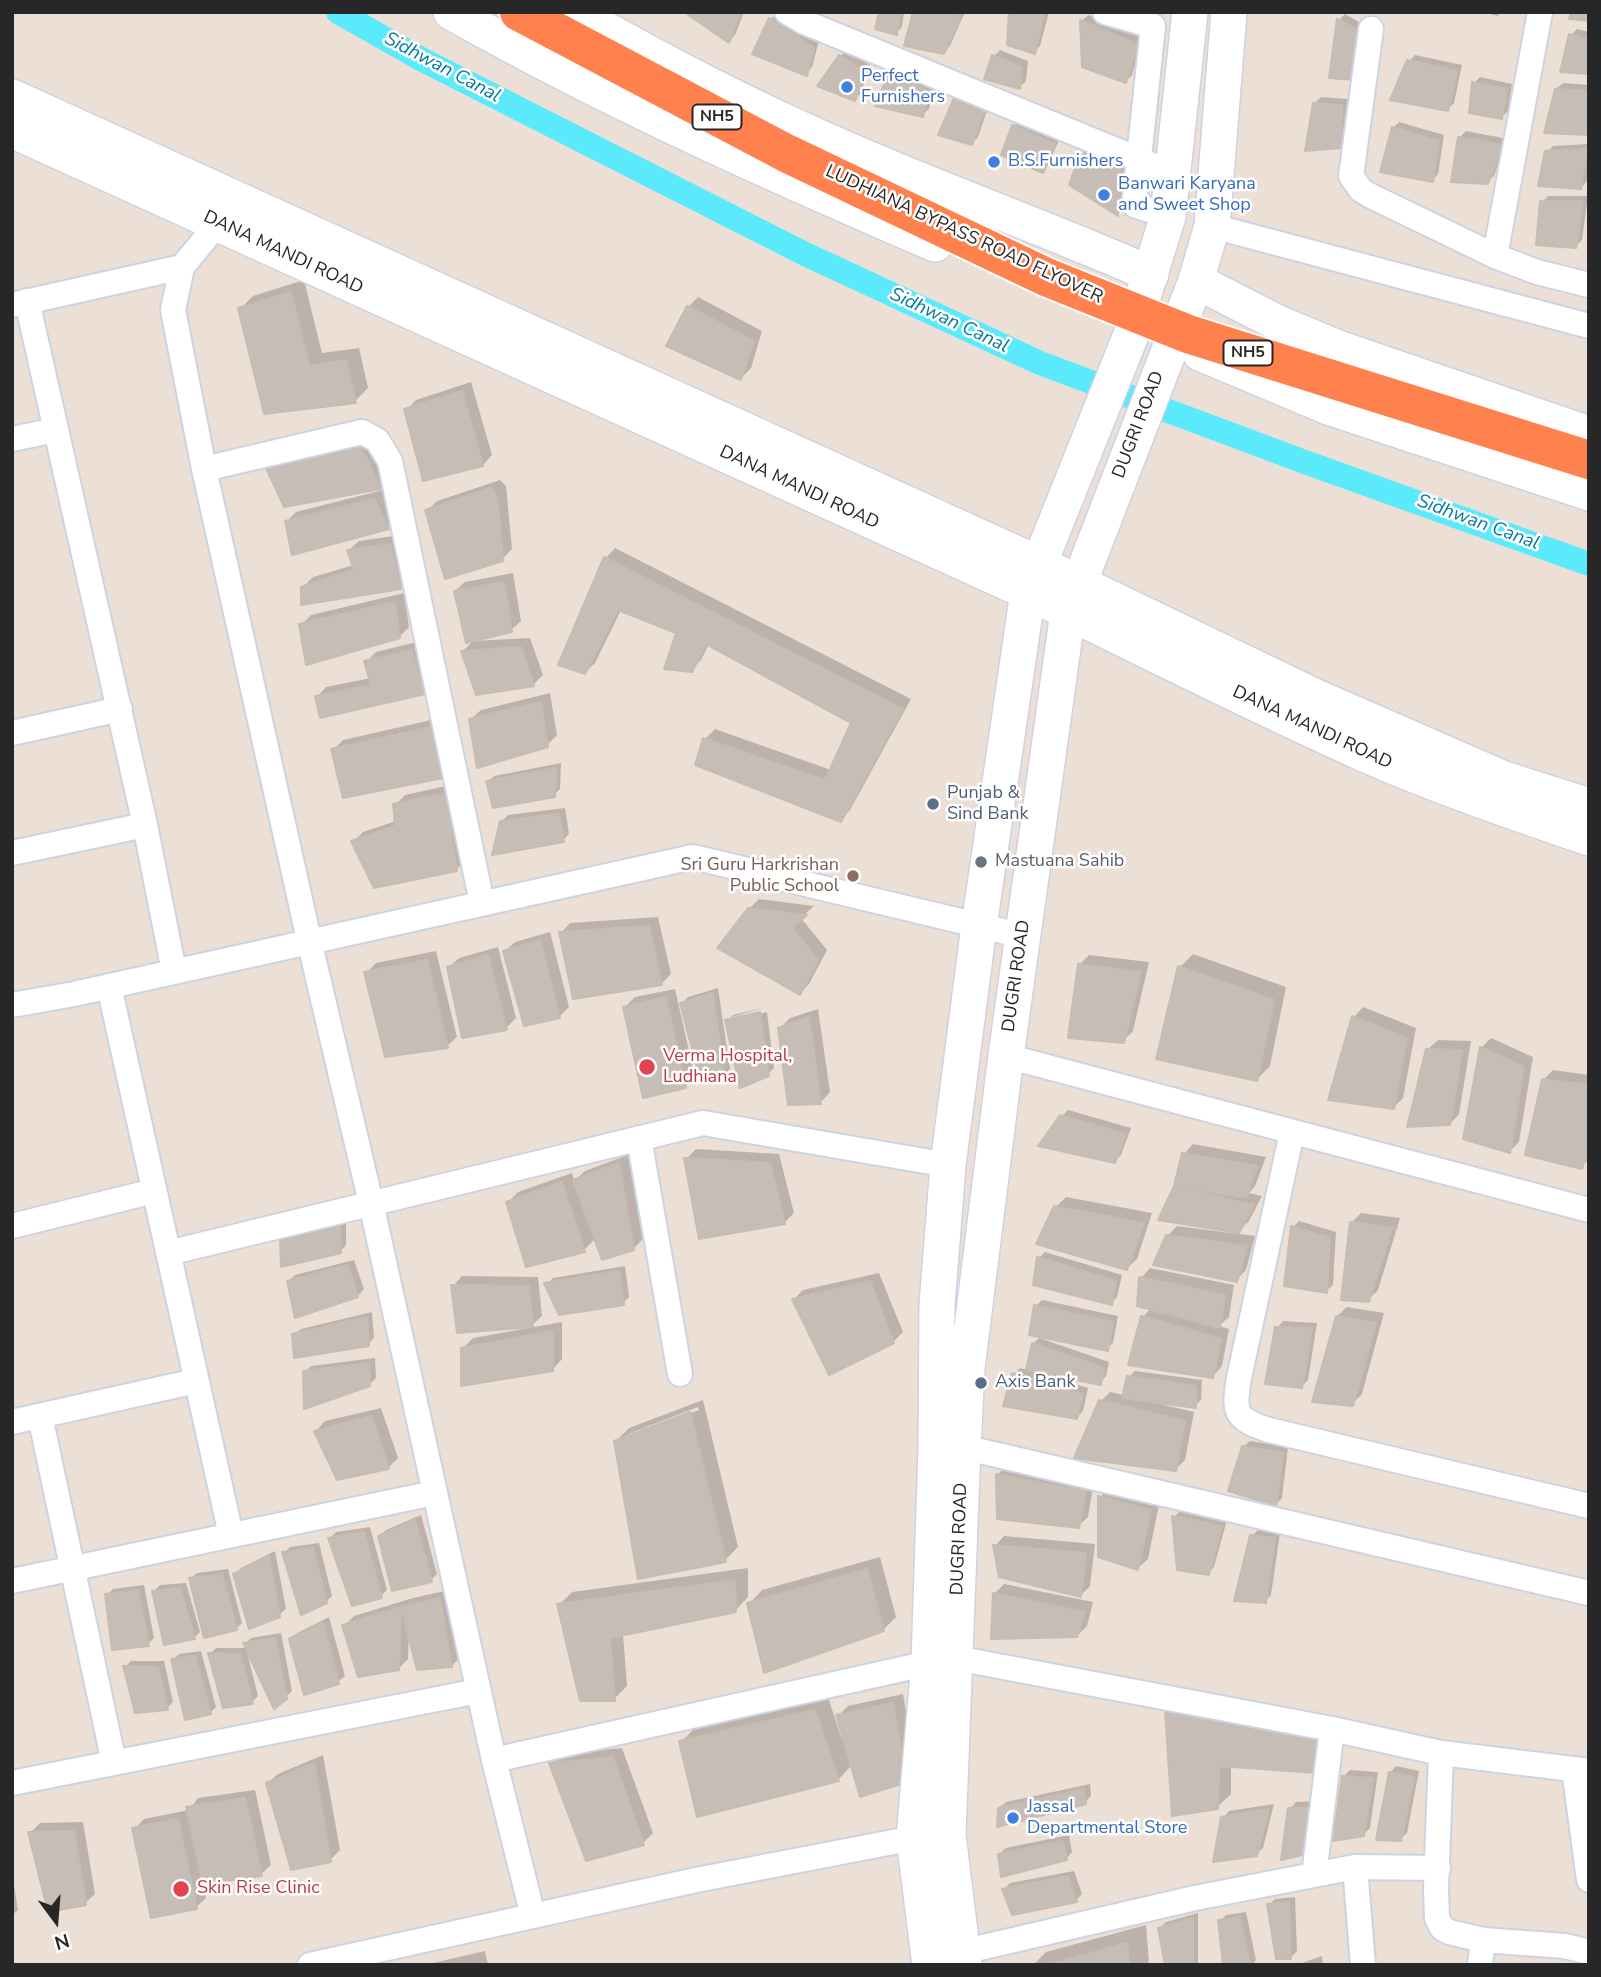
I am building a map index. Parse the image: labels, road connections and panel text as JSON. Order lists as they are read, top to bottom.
{
  "streets": {
    "highway": ["NH5", "LUDHIANA BYPASS ROAD FLYOVER"],
    "street": ["DANA MANDI ROAD", "DUGRI ROAD"]
  },
  "crossings": [
    ["DANA MANDI ROAD", "DUGRI ROAD"]
  ],
  "water": ["Sidhwan Canal"],
  "places": [
    "Perfect Furnishers",
    "B.S.Furnishers",
    "Banwari Karyana and Sweet Shop",
    "Punjab & Sind Bank",
    "Mastuana Sahib",
    "Sri Guru Harkrishan Public School",
    "Verma Hospital, Ludhiana",
    "Axis Bank",
    "Jassal Departmental Store",
    "Skin Rise Clinic"
  ],
  "north": "bottom"
}
